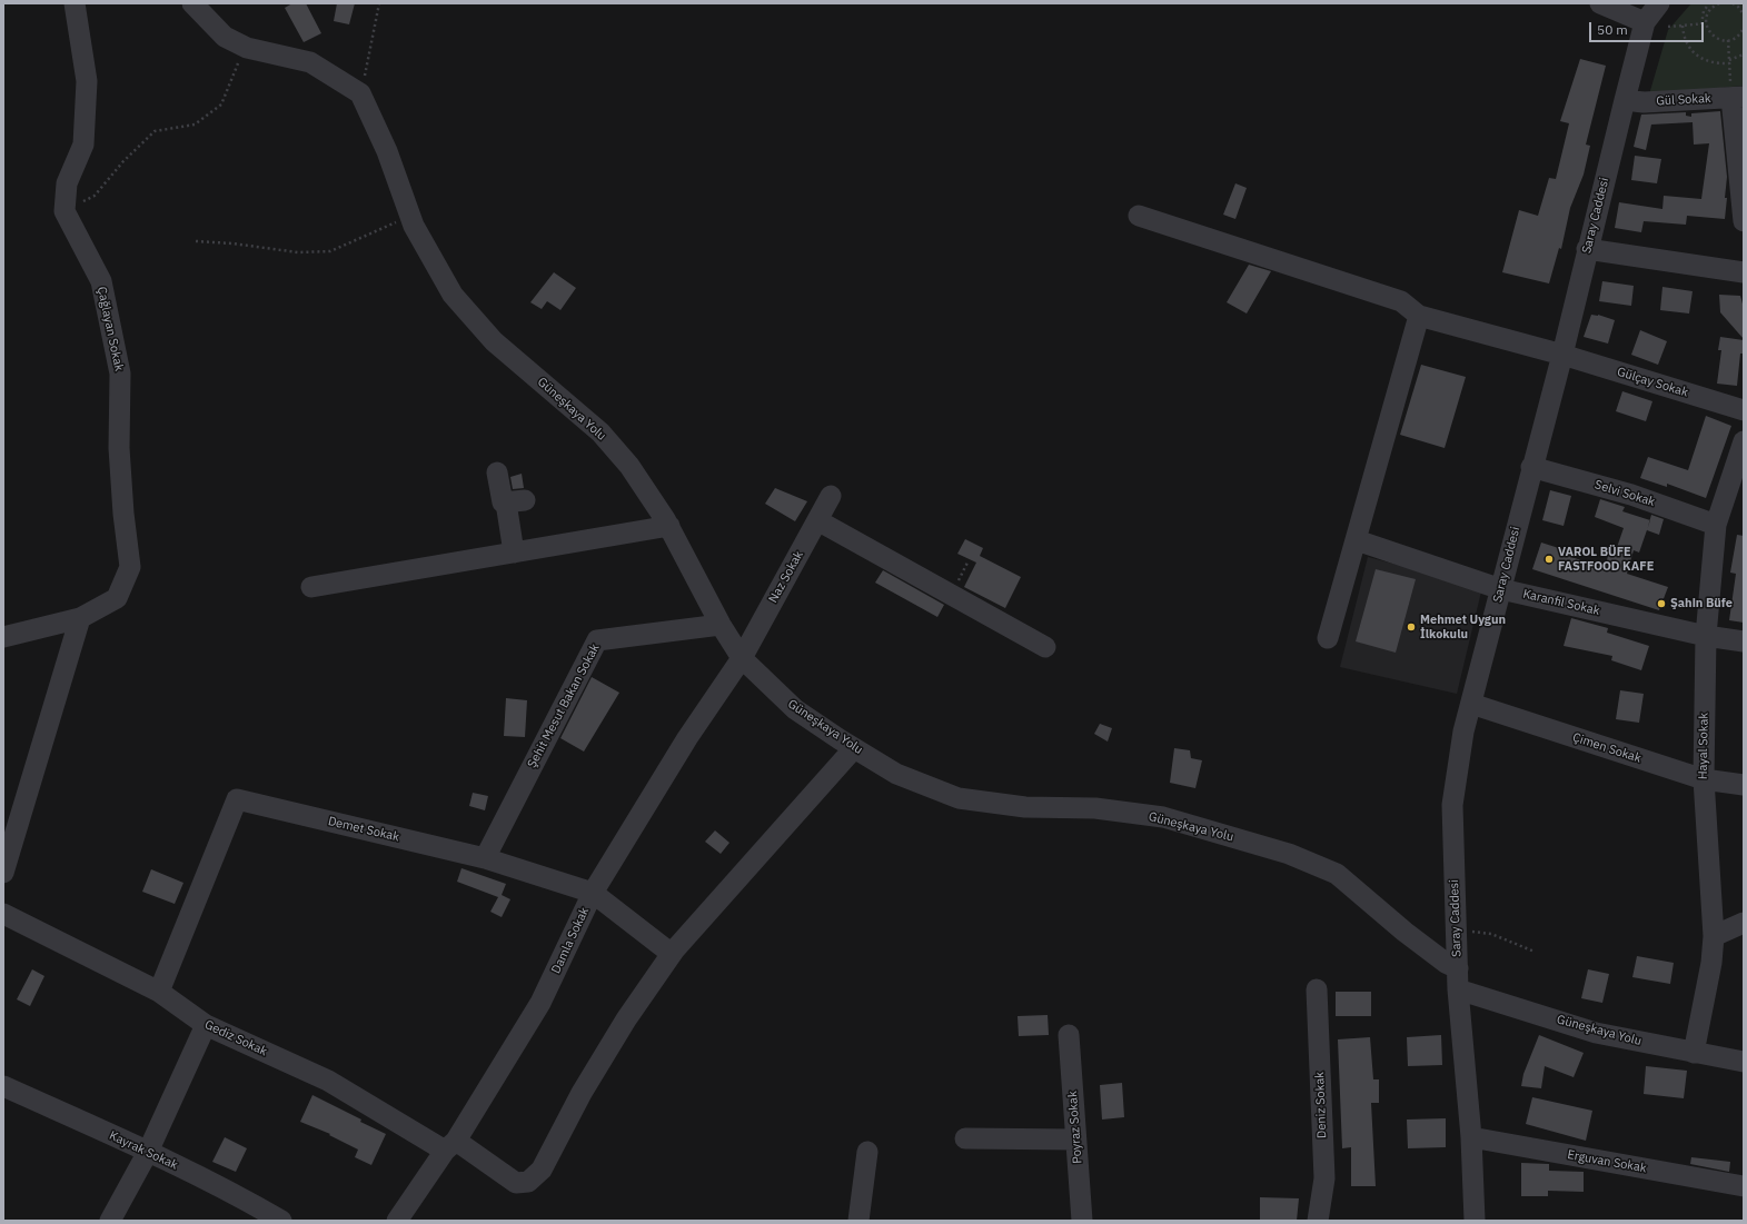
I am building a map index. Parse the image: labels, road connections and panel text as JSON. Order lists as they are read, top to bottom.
{
  "streets": {
    "street": [
      "Gül Sokak",
      "Saray Caddesi",
      "Çağlayan Sokak",
      "Gülçay Sokak",
      "Güneşkaya Yolu",
      "Selvi Sokak",
      "Naz Sokak",
      "Karanfil Sokak",
      "Şehit Mesut Bakan Sokak",
      "Hayal Sokak",
      "Çimen Sokak",
      "Demet Sokak",
      "Damla Sokak",
      "Gediz Sokak",
      "Deniz Sokak",
      "Poyraz Sokak",
      "Kayrak Sokak",
      "Erguvan Sokak"
    ]
  },
  "crossings": [
    ["Gül Sokak", "Saray Caddesi"],
    ["Saray Caddesi", "Gülçay Sokak"],
    ["Saray Caddesi", "Güneşkaya Yolu"],
    ["Saray Caddesi", "Selvi Sokak"],
    ["Saray Caddesi", "Karanfil Sokak"],
    ["Saray Caddesi", "Çimen Sokak"],
    ["Saray Caddesi", "Erguvan Sokak"],
    ["Güneşkaya Yolu", "Naz Sokak"],
    ["Güneşkaya Yolu", "Şehit Mesut Bakan Sokak"],
    ["Güneşkaya Yolu", "Hayal Sokak"],
    ["Güneşkaya Yolu", "Damla Sokak"],
    ["Güneşkaya Yolu", "Gediz Sokak"],
    ["Selvi Sokak", "Hayal Sokak"],
    ["Naz Sokak", "Damla Sokak"],
    ["Karanfil Sokak", "Hayal Sokak"],
    ["Şehit Mesut Bakan Sokak", "Demet Sokak"],
    ["Hayal Sokak", "Çimen Sokak"],
    ["Demet Sokak", "Damla Sokak"],
    ["Demet Sokak", "Gediz Sokak"],
    ["Damla Sokak", "Gediz Sokak"]
  ],
  "places": ["VAROL BÜFE FASTFOOD KAFE", "Şahin Büfe", "Mehmet Uygun İlkokulu"],
  "scale_bar": "50 m"
}
